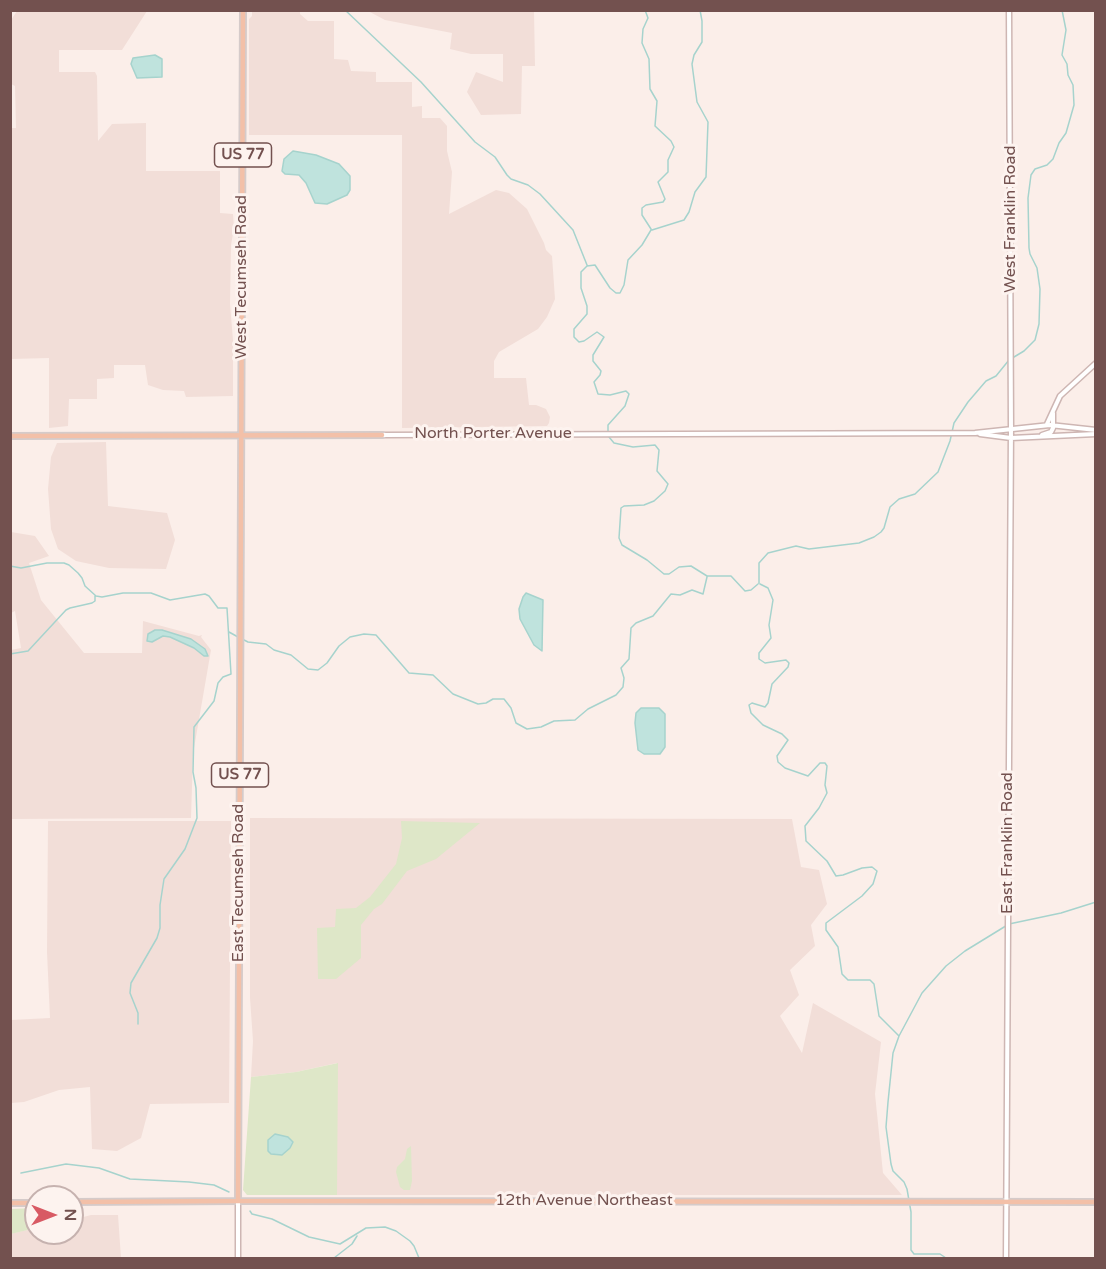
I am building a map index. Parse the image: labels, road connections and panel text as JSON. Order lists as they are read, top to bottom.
{
  "streets": {
    "main road": [
      "US 77",
      "West Tecumseh Road",
      "North Porter Avenue",
      "East Tecumseh Road",
      "12th Avenue Northeast"
    ],
    "street": ["West Franklin Road", "East Franklin Road"]
  },
  "crossings": [
    ["West Franklin Road", "North Porter Avenue"],
    ["West Franklin Road", "East Franklin Road"],
    ["West Tecumseh Road", "North Porter Avenue"],
    ["West Tecumseh Road", "East Tecumseh Road"],
    ["North Porter Avenue", "East Franklin Road"],
    ["North Porter Avenue", "East Tecumseh Road"],
    ["East Franklin Road", "12th Avenue Northeast"],
    ["East Tecumseh Road", "12th Avenue Northeast"]
  ],
  "north": "right"
}
